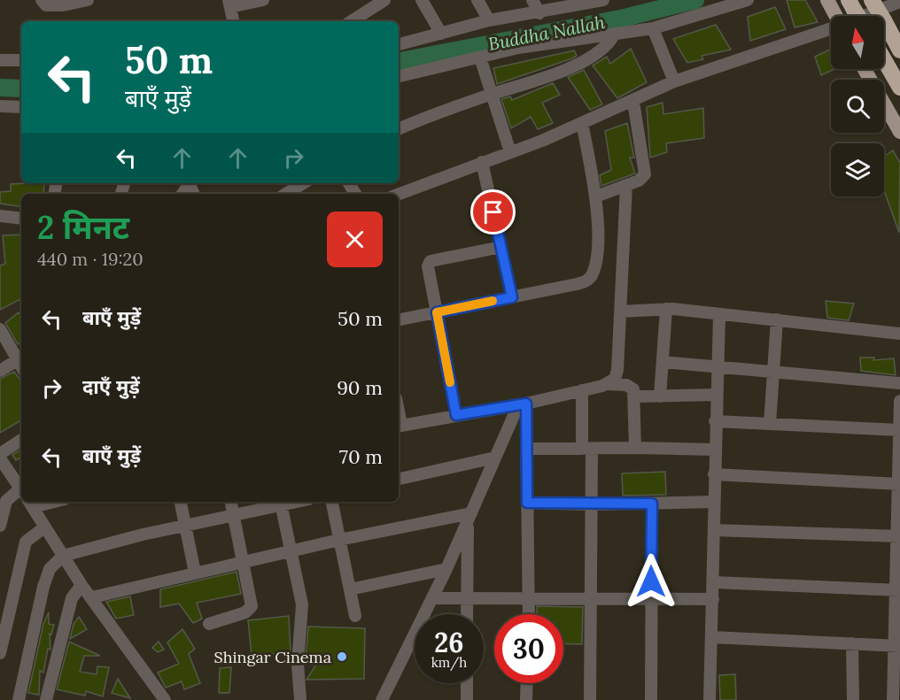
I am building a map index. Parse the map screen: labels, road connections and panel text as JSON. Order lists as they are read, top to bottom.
{
  "water": ["Buddha Nallah"],
  "places": ["Shingar Cinema"],
  "north": "top",
  "page": {
    "turn": ["50 m", "बाएँ मुड़ें"],
    "heading": ["2 मिनट", "440 m · 19:20"],
    "list": [
      {
        "name": "बाएँ मुड़ें",
        "value": "50 m"
      },
      {
        "name": "दाएँ मुड़ें",
        "value": "90 m"
      },
      {
        "name": "बाएँ मुड़ें",
        "value": "70 m"
      }
    ],
    "speed": "26 km/h",
    "limit": "30"
  }
}
